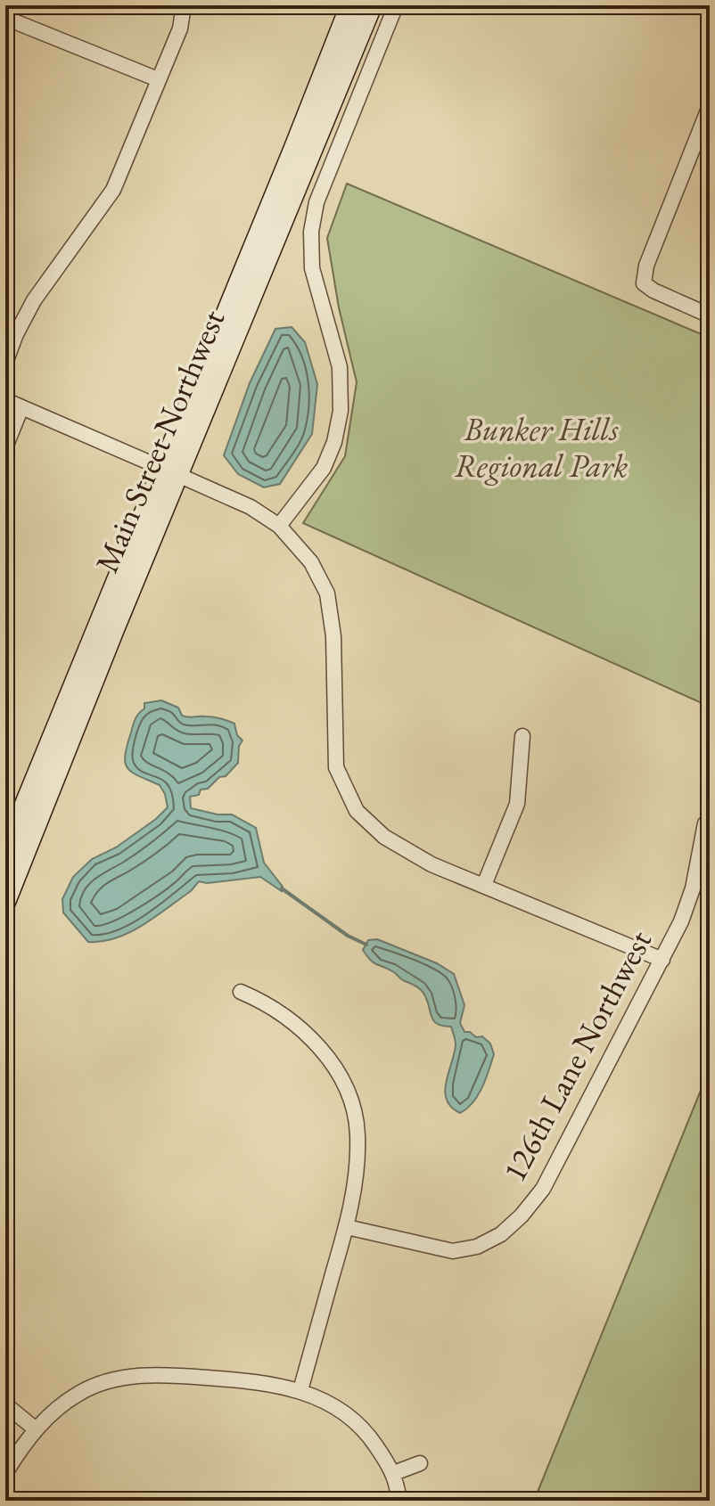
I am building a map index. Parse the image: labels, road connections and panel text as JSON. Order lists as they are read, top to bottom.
{
  "streets": {
    "main road": ["Main Street Northwest"],
    "street": ["126th Lane Northwest"]
  },
  "parks": ["Bunker Hills Regional Park"]
}
